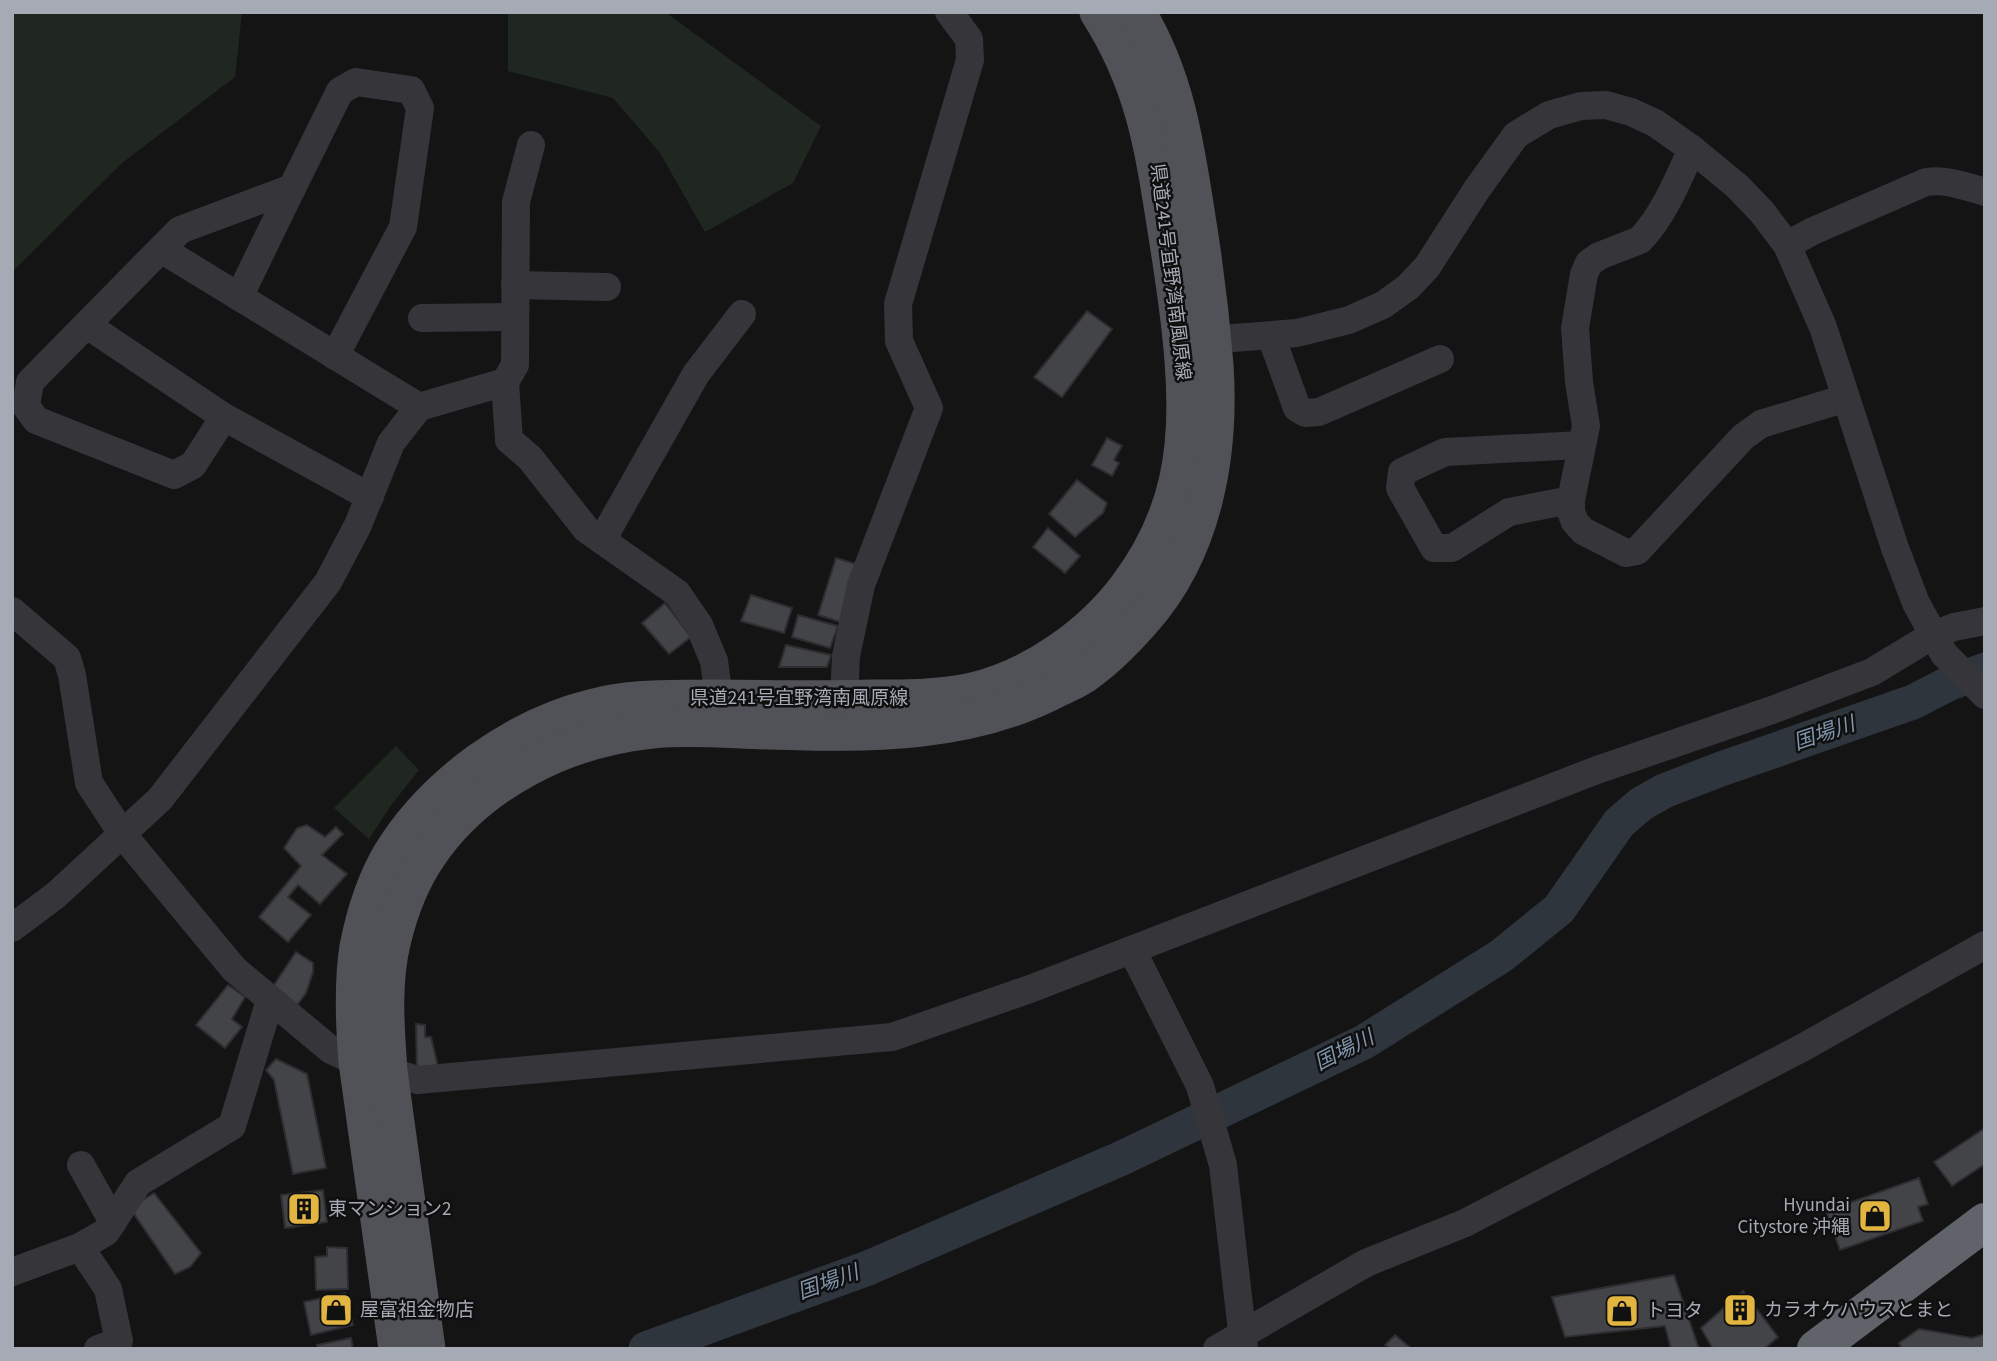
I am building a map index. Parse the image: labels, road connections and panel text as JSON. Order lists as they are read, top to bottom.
{
  "streets": {
    "main road": ["県道241号宜野湾南風原線"]
  },
  "water": ["国場川"],
  "places": {
    "building": ["東マンション2", "カラオケハウスとまと"],
    "shop": ["Hyundai Citystore 沖縄", "屋富祖金物店", "トヨタ"]
  }
}
